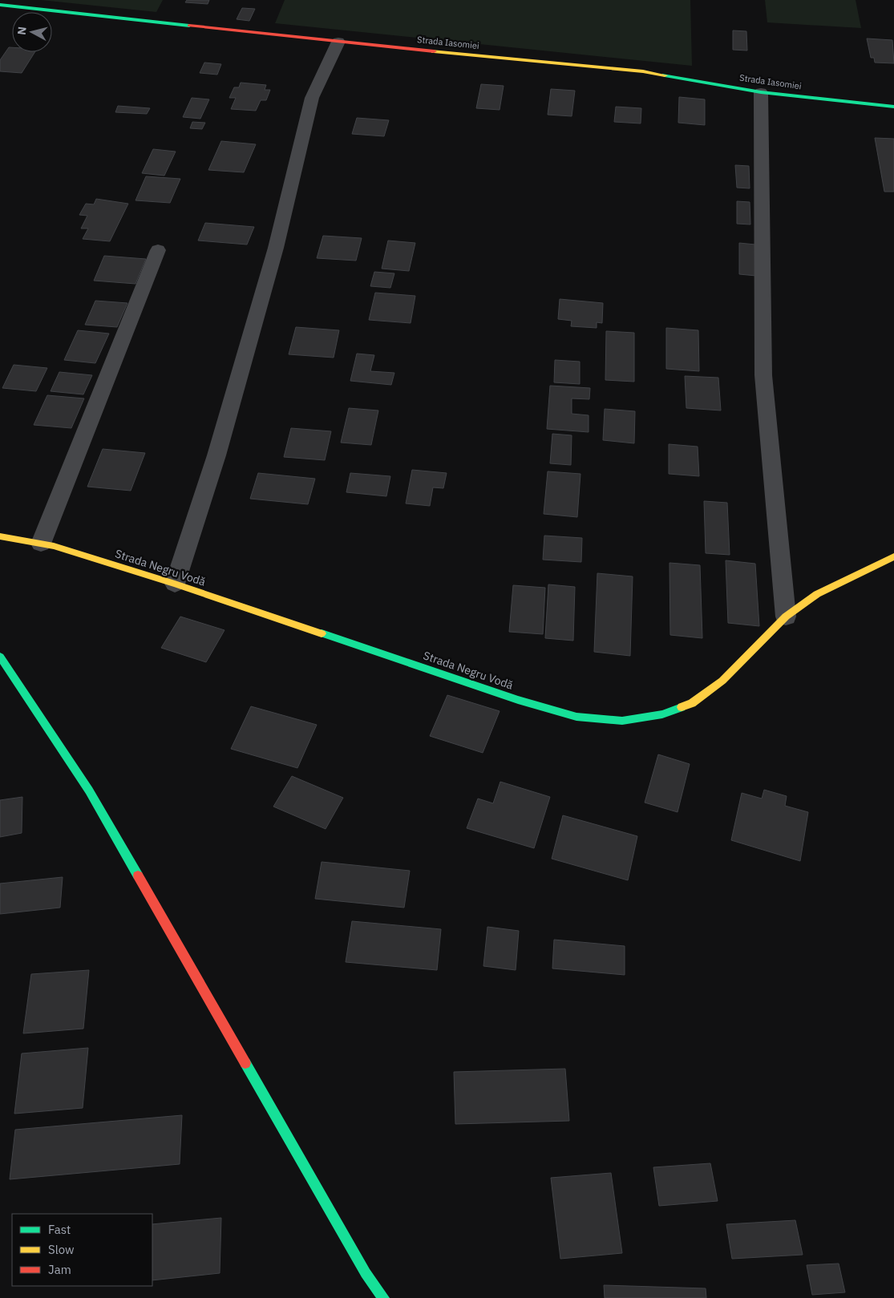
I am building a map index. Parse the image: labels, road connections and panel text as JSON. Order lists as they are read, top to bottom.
{
  "streets": {
    "street": ["Strada Iasomiei", "Strada Negru Vodă"]
  },
  "legend": ["Fast", "Slow", "Jam"],
  "north": "left"
}
